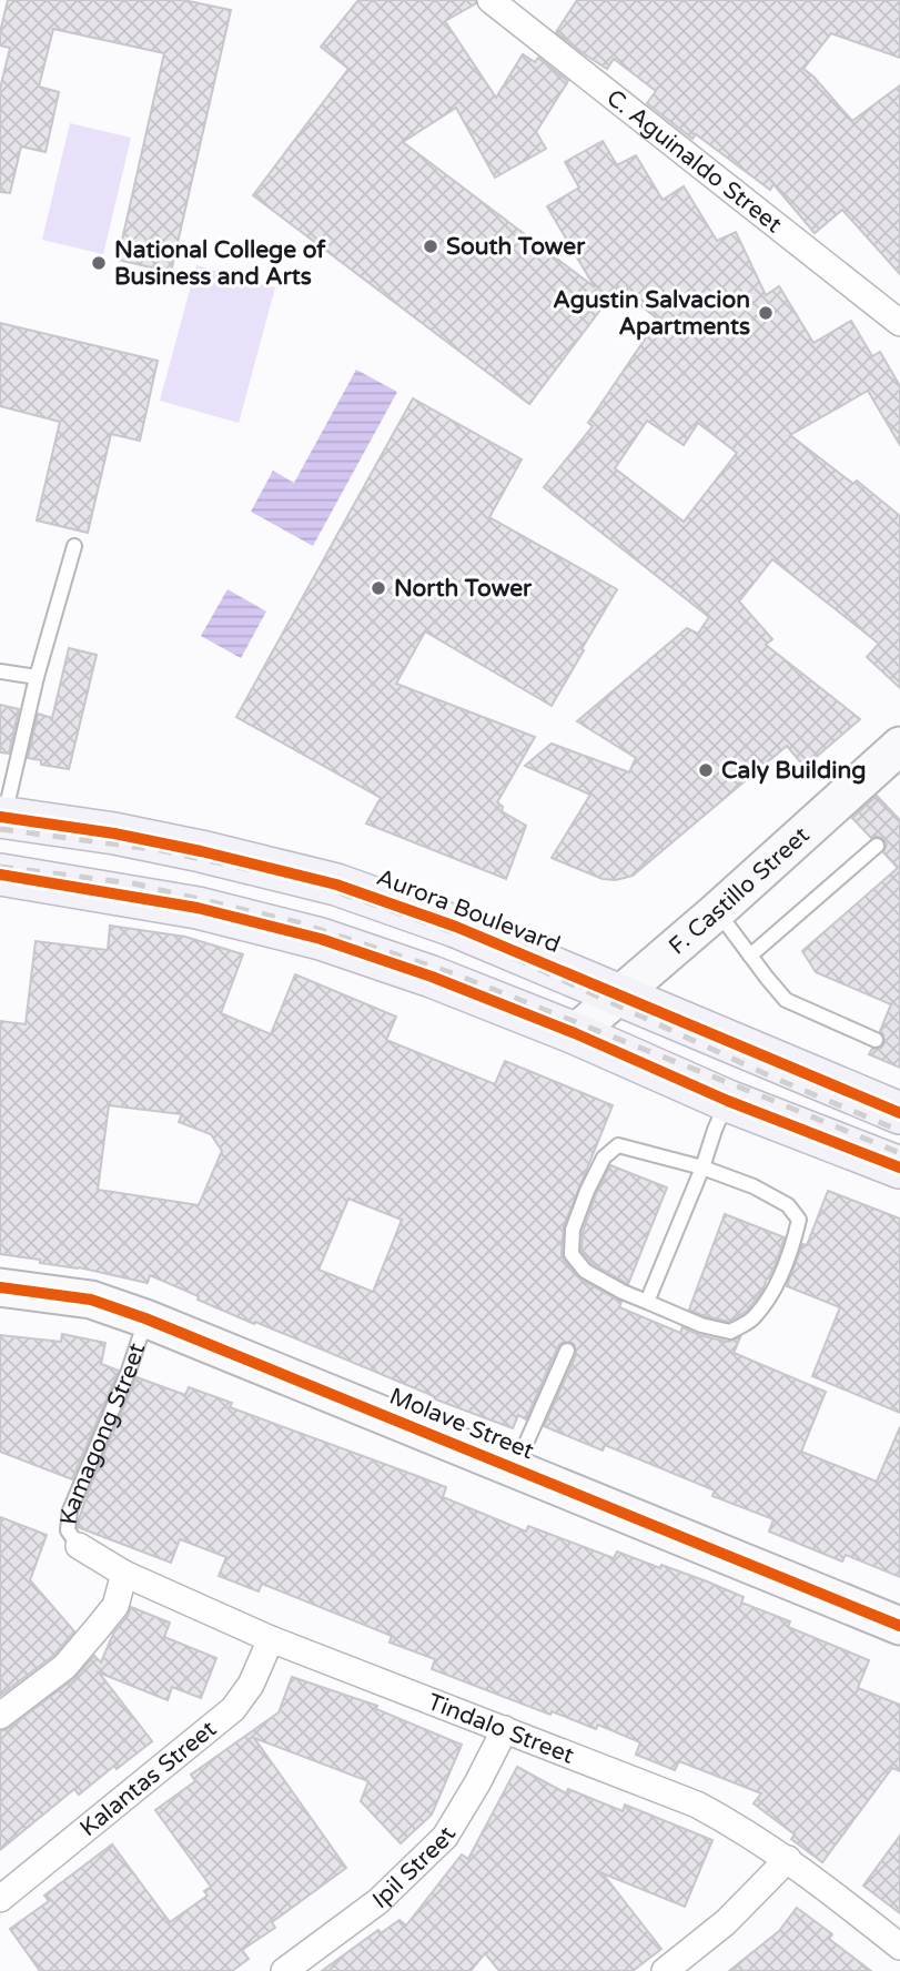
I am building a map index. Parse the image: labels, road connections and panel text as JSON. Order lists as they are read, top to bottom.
{
  "streets": {
    "main road": ["Aurora Boulevard"],
    "street": [
      "C. Aguinaldo Street",
      "F. Castillo Street",
      "Molave Street",
      "Tindalo Street",
      "Kalantas Street",
      "Ipil Street"
    ],
    "lane": ["Kamagong Street"]
  },
  "crossings": [
    ["F. Castillo Street", "Aurora Boulevard"],
    ["Molave Street", "Kamagong Street"],
    ["Kamagong Street", "Tindalo Street"],
    ["Tindalo Street", "Kalantas Street"],
    ["Tindalo Street", "Ipil Street"]
  ],
  "places": [
    "South Tower",
    "National College of Business and Arts",
    "Agustin Salvacion Apartments",
    "North Tower",
    "Caly Building"
  ]
}
